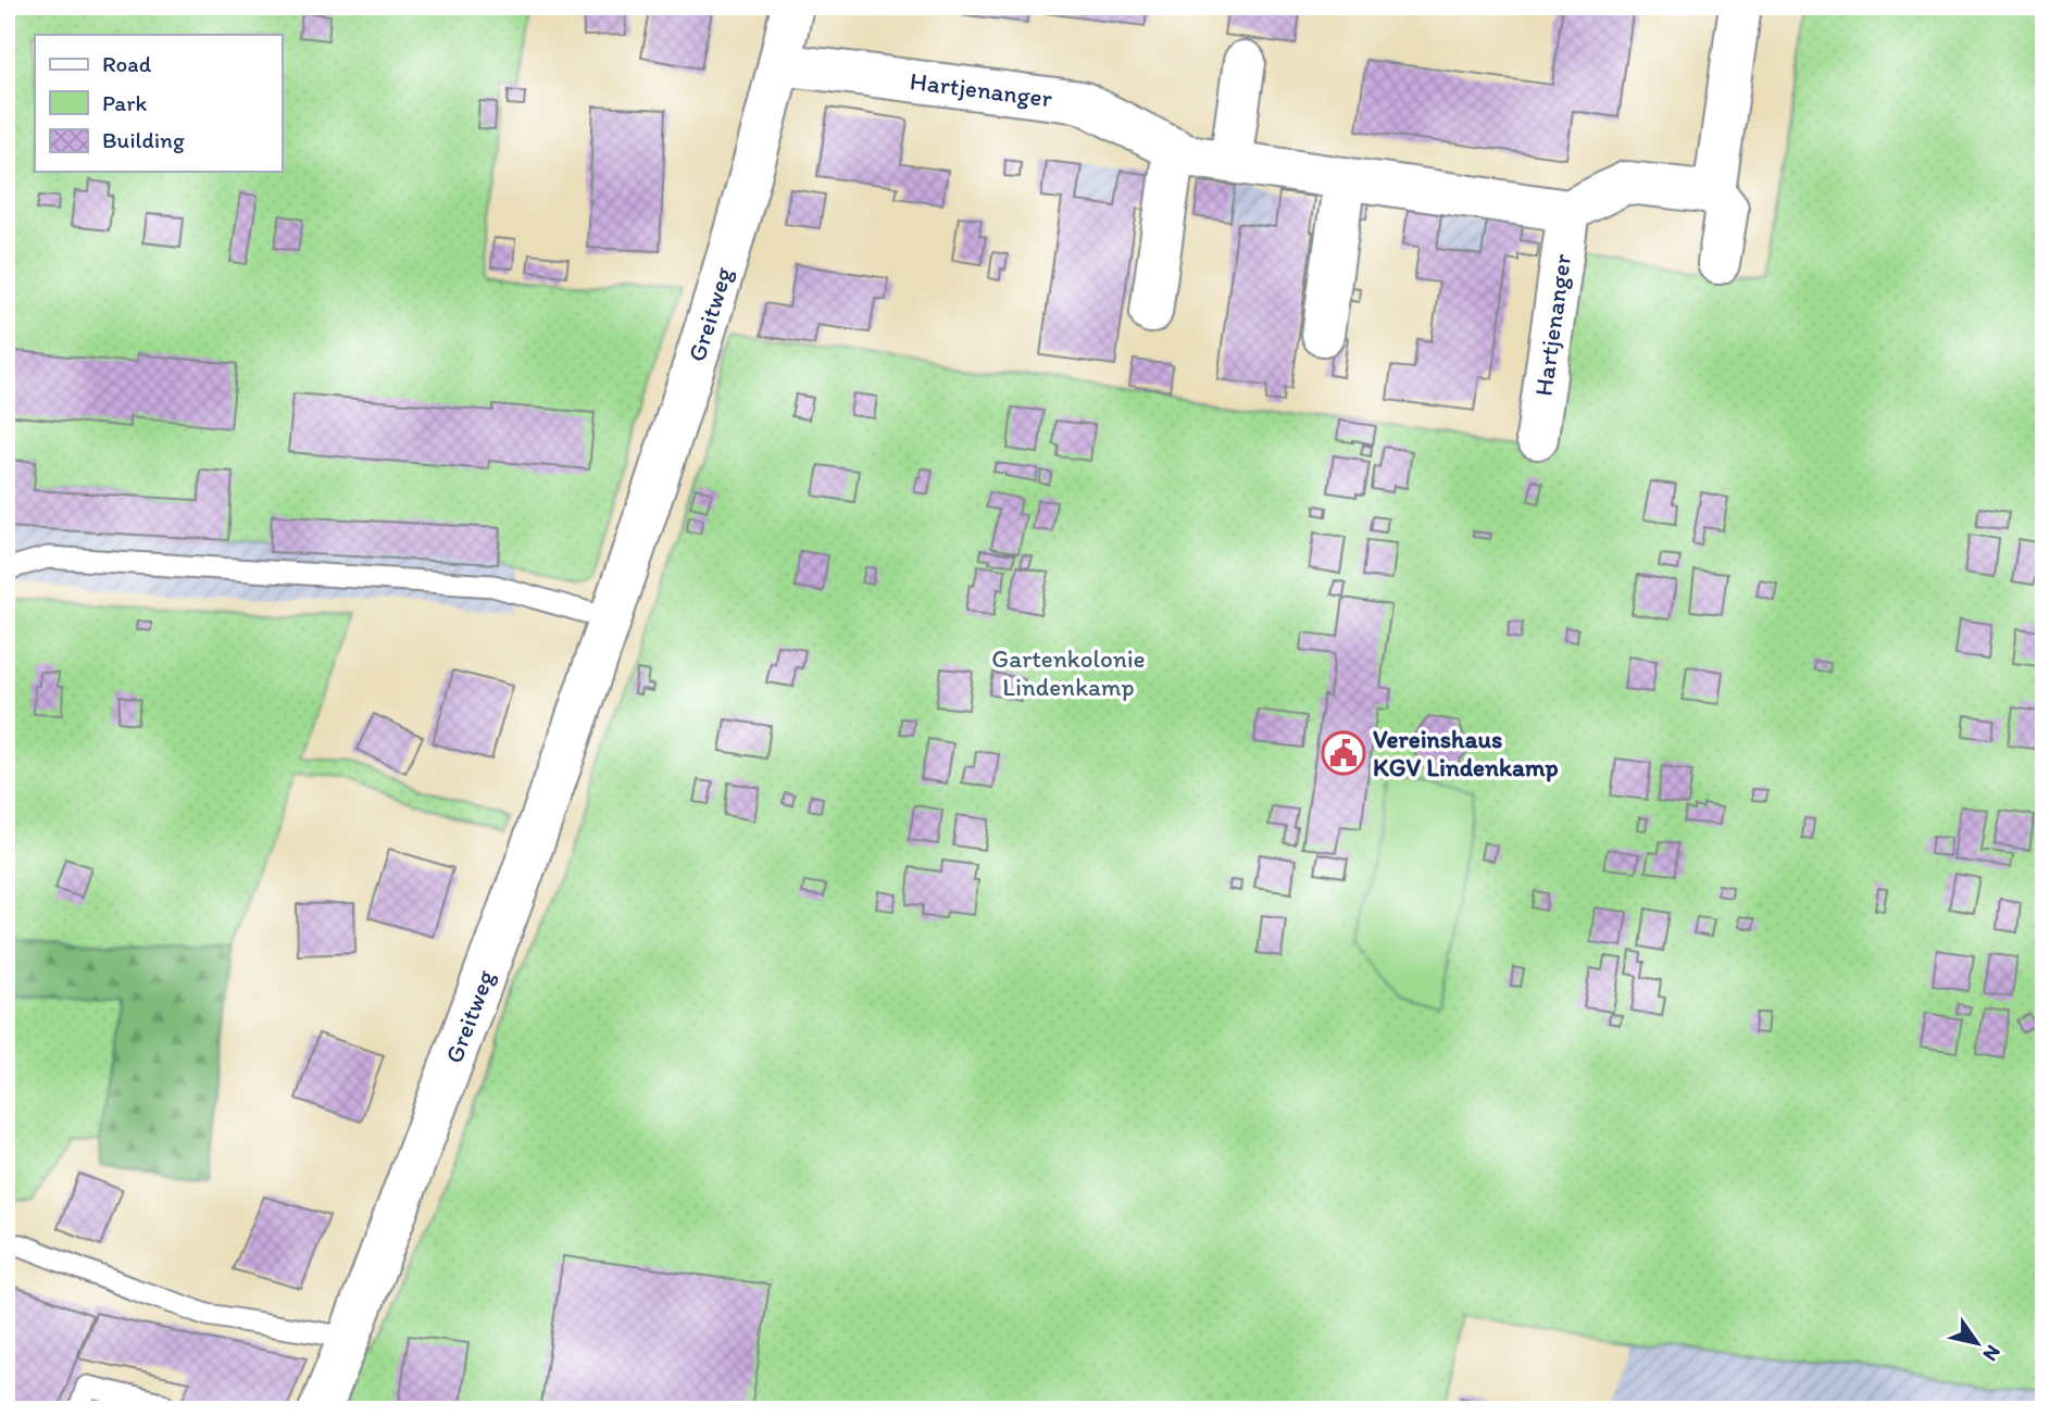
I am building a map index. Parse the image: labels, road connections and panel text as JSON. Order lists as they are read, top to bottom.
{
  "streets": {
    "street": ["Hartjenanger", "Greitweg"]
  },
  "crossings": [
    ["Hartjenanger", "Greitweg"]
  ],
  "parks": ["Gartenkolonie Lindenkamp"],
  "places": {
    "public building": ["Vereinshaus KGV Lindenkamp"]
  },
  "legend": ["Road", "Park", "Building"],
  "north": "bottom right"
}
